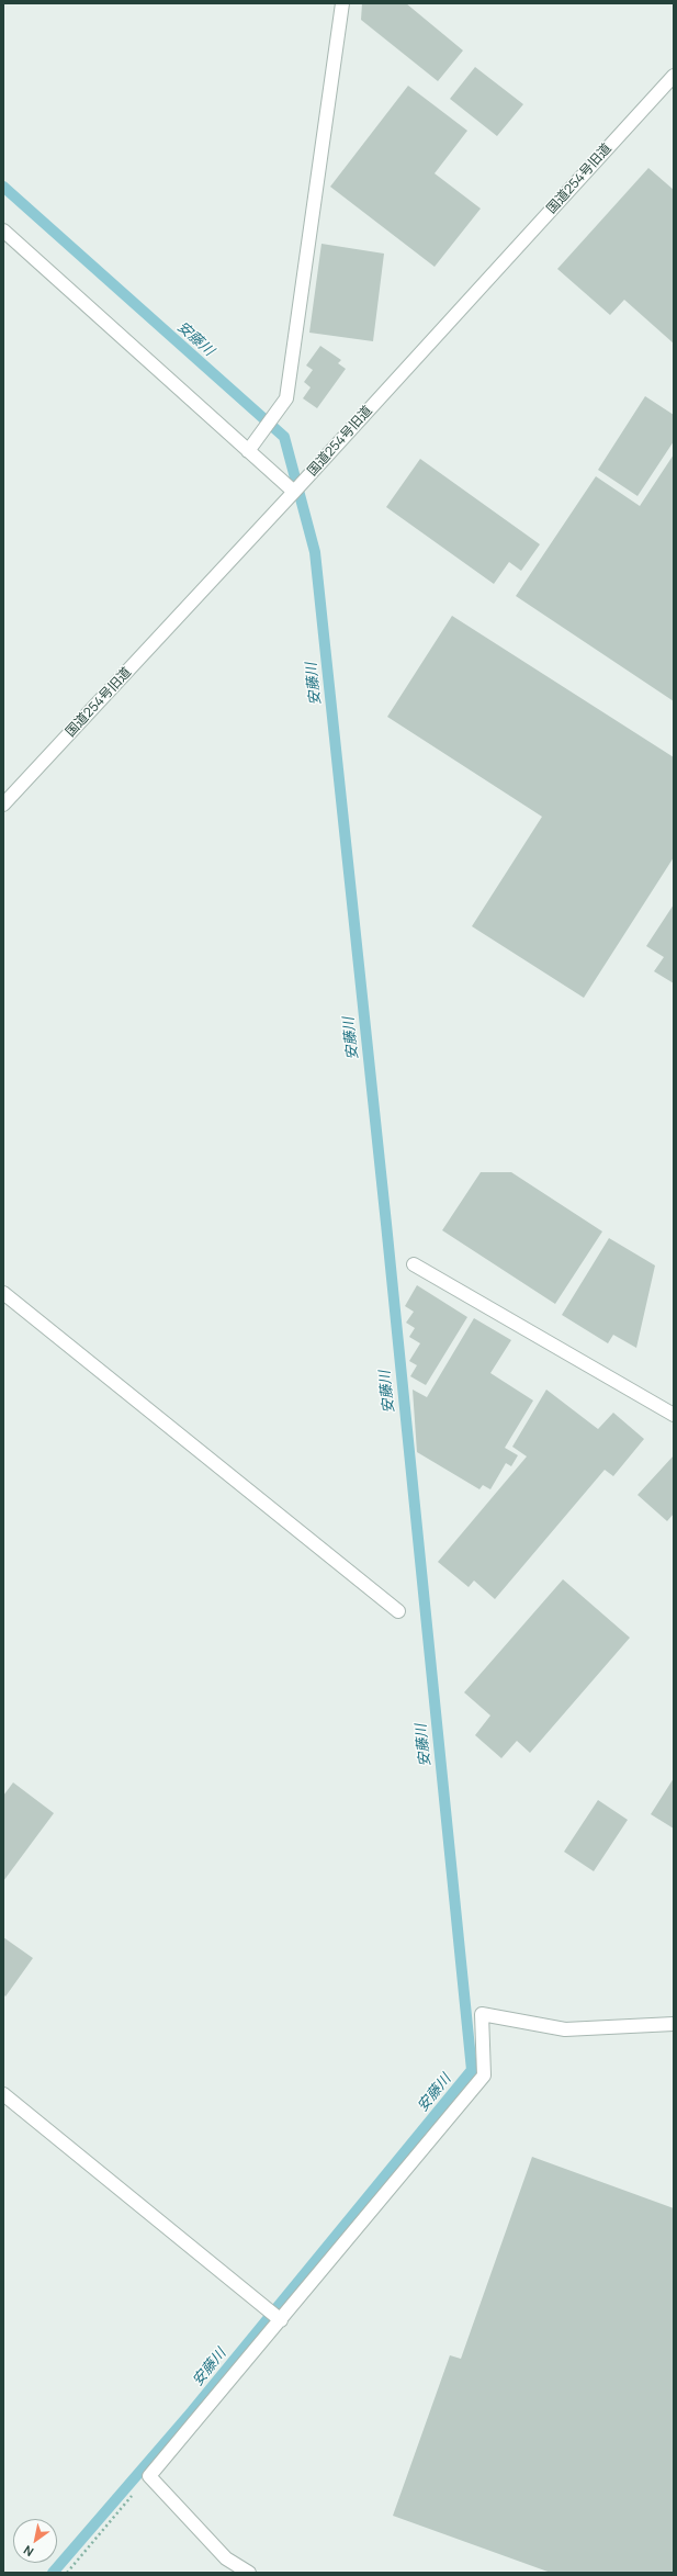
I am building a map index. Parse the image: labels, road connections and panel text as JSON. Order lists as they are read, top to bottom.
{
  "streets": {
    "street": ["国道254号旧道"]
  },
  "water": ["安藤川"],
  "north": "bottom left"
}
